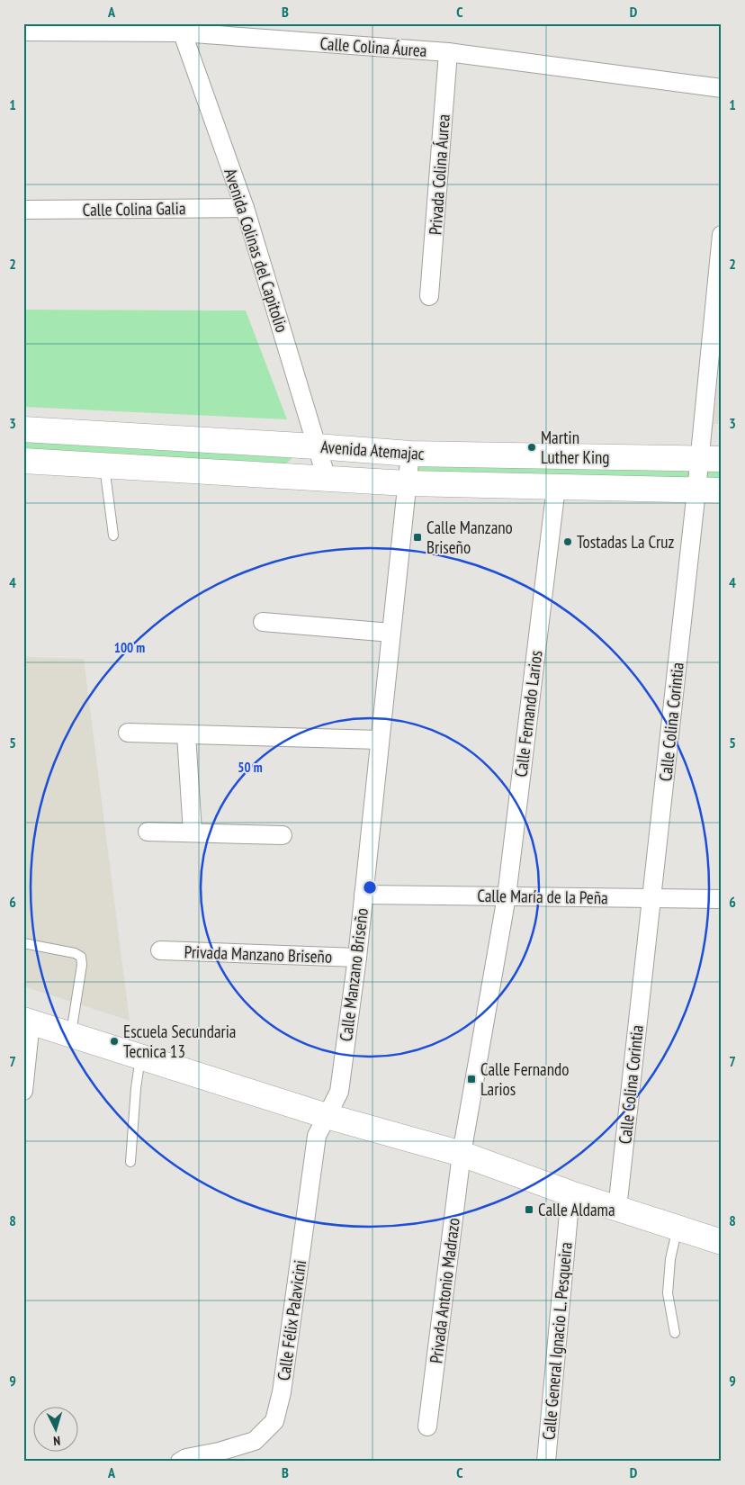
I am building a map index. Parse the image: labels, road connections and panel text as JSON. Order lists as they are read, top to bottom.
{
  "streets": {
    "main road": ["Avenida Atemajac"],
    "street": [
      "Calle Colina Áurea",
      "Privada Colina Áurea",
      "Calle Colina Galia",
      "Avenida Colinas del Capitolio",
      "Calle Fernando Larios",
      "Calle Colina Corintia",
      "Calle María de la Peña",
      "Privada Manzano Briseño",
      "Calle Manzano Briseño",
      "Privada Antonio Madrazo",
      "Calle Félix Palavicini",
      "Calle General Ignacio L. Pesqueira"
    ]
  },
  "crossings": [
    ["Calle Colina Áurea", "Privada Colina Áurea"],
    ["Calle Colina Áurea", "Avenida Colinas del Capitolio"],
    ["Calle Colina Galia", "Avenida Colinas del Capitolio"],
    ["Avenida Colinas del Capitolio", "Avenida Atemajac"],
    ["Avenida Atemajac", "Calle Fernando Larios"],
    ["Avenida Atemajac", "Calle Colina Corintia"],
    ["Avenida Atemajac", "Calle Manzano Briseño"],
    ["Calle Fernando Larios", "Calle María de la Peña"],
    ["Calle Fernando Larios", "Privada Antonio Madrazo"],
    ["Calle Colina Corintia", "Calle María de la Peña"],
    ["Calle María de la Peña", "Calle Manzano Briseño"],
    ["Privada Manzano Briseño", "Calle Manzano Briseño"],
    ["Calle Manzano Briseño", "Calle Félix Palavicini"]
  ],
  "places": {
    "other": ["Martin Luther King", "Tostadas La Cruz", "Escuela Secundaria Tecnica 13"],
    "transit": ["Calle Manzano Briseño", "Calle Fernando Larios", "Calle Aldama"]
  },
  "north": "bottom",
  "grid": {
    "columns": [
      "A",
      "B",
      "C",
      "D"
    ],
    "rows": [
      "1",
      "2",
      "3",
      "4",
      "5",
      "6",
      "7",
      "8",
      "9"
    ]
  },
  "rings": ["100 m", "50 m"]
}
